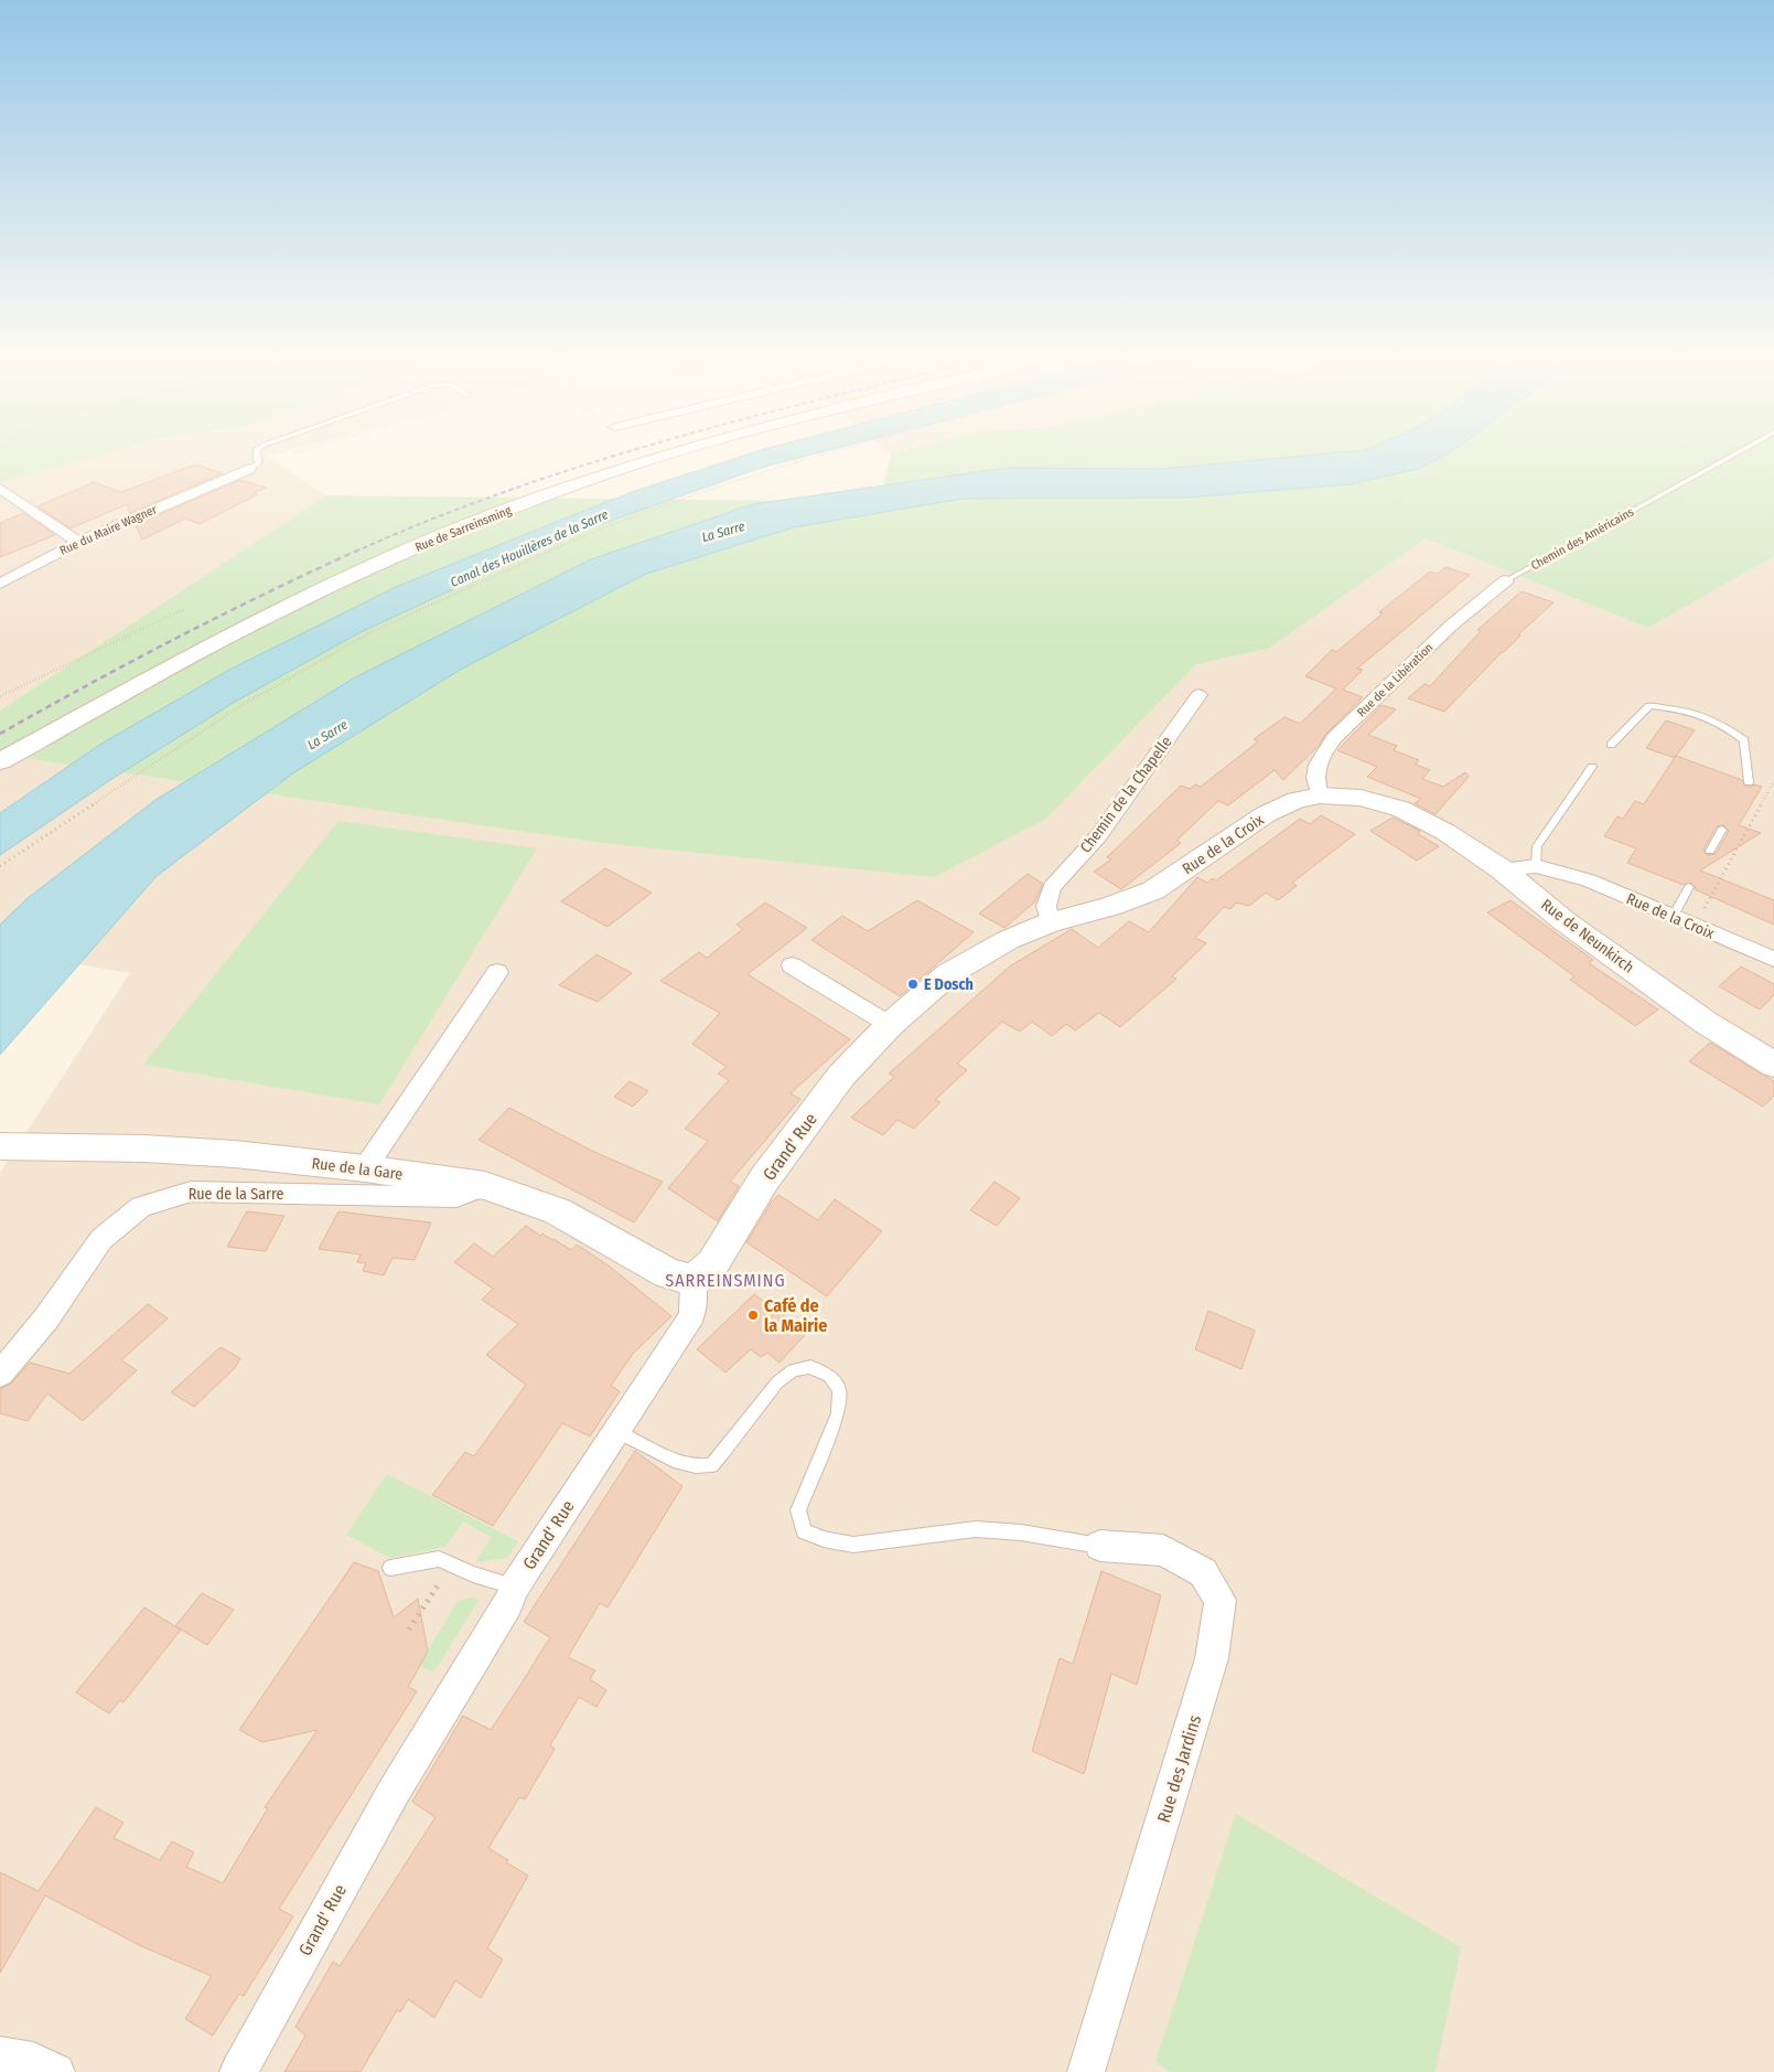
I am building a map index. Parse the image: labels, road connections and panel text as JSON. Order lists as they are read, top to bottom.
{
  "streets": {
    "street": [
      "Rue de Sarreinsming",
      "Rue du Maire Wagner",
      "Rue de la Libération",
      "Chemin de la Chapelle",
      "Rue de la Croix",
      "Rue de Neunkirch",
      "Grand' Rue",
      "Rue de la Gare",
      "Rue de la Sarre",
      "Rue des Jardins"
    ],
    "lane": ["Chemin des Américains"]
  },
  "crossings": [
    ["Chemin des Américains", "Rue de la Libération"],
    ["Rue de la Libération", "Rue de la Croix"],
    ["Chemin de la Chapelle", "Rue de la Croix"],
    ["Chemin de la Chapelle", "Grand' Rue"],
    ["Rue de la Croix", "Rue de Neunkirch"],
    ["Rue de la Croix", "Grand' Rue"],
    ["Grand' Rue", "Rue de la Gare"],
    ["Rue de la Gare", "Rue de la Sarre"]
  ],
  "districts": ["SARREINSMING"],
  "water": ["La Sarre", "Canal des Houillères de la Sarre"],
  "places": ["E Dosch", "Café de la Mairie"]
}
